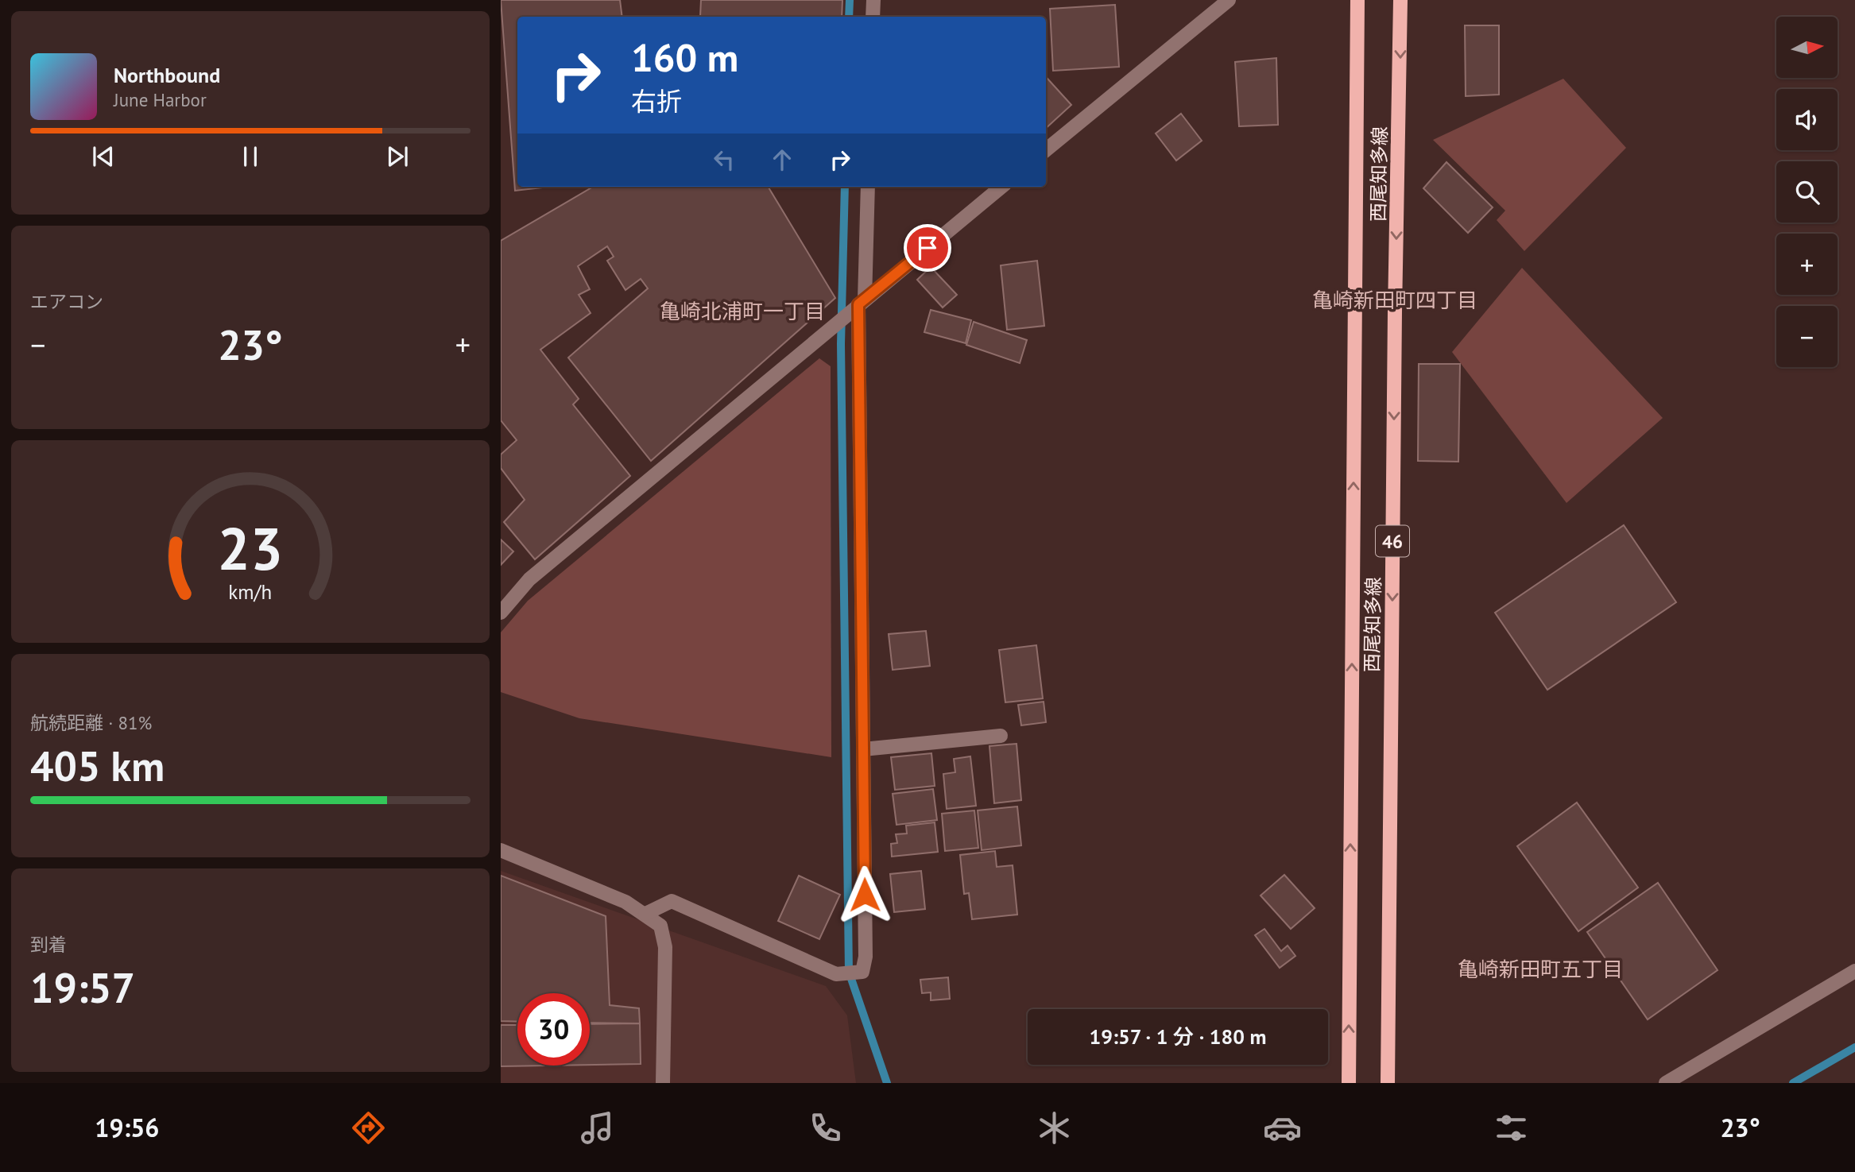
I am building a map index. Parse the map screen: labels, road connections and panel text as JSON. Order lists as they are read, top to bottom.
{
  "streets": {
    "main road": ["西尾知多線", "46"]
  },
  "districts": ["亀崎新田町四丁目", "亀崎北浦町一丁目", "亀崎新田町五丁目"],
  "north": "right",
  "page": {
    "map_buttons": ["+", "−"],
    "turn": ["160 m", "右折"],
    "song": ["Northbound", "June Harbor"],
    "tile": [
      "エアコン",
      ["航続距離 · 81%", "405 km"],
      ["到着", "19:57"]
    ],
    "heat": ["−", "23°", "+"],
    "limit": "30",
    "trip": "19:57 · 1 分 · 180 m",
    "tabs": ["19:56", "23°"],
    "gauge": ["23", "km/h"]
  }
}
